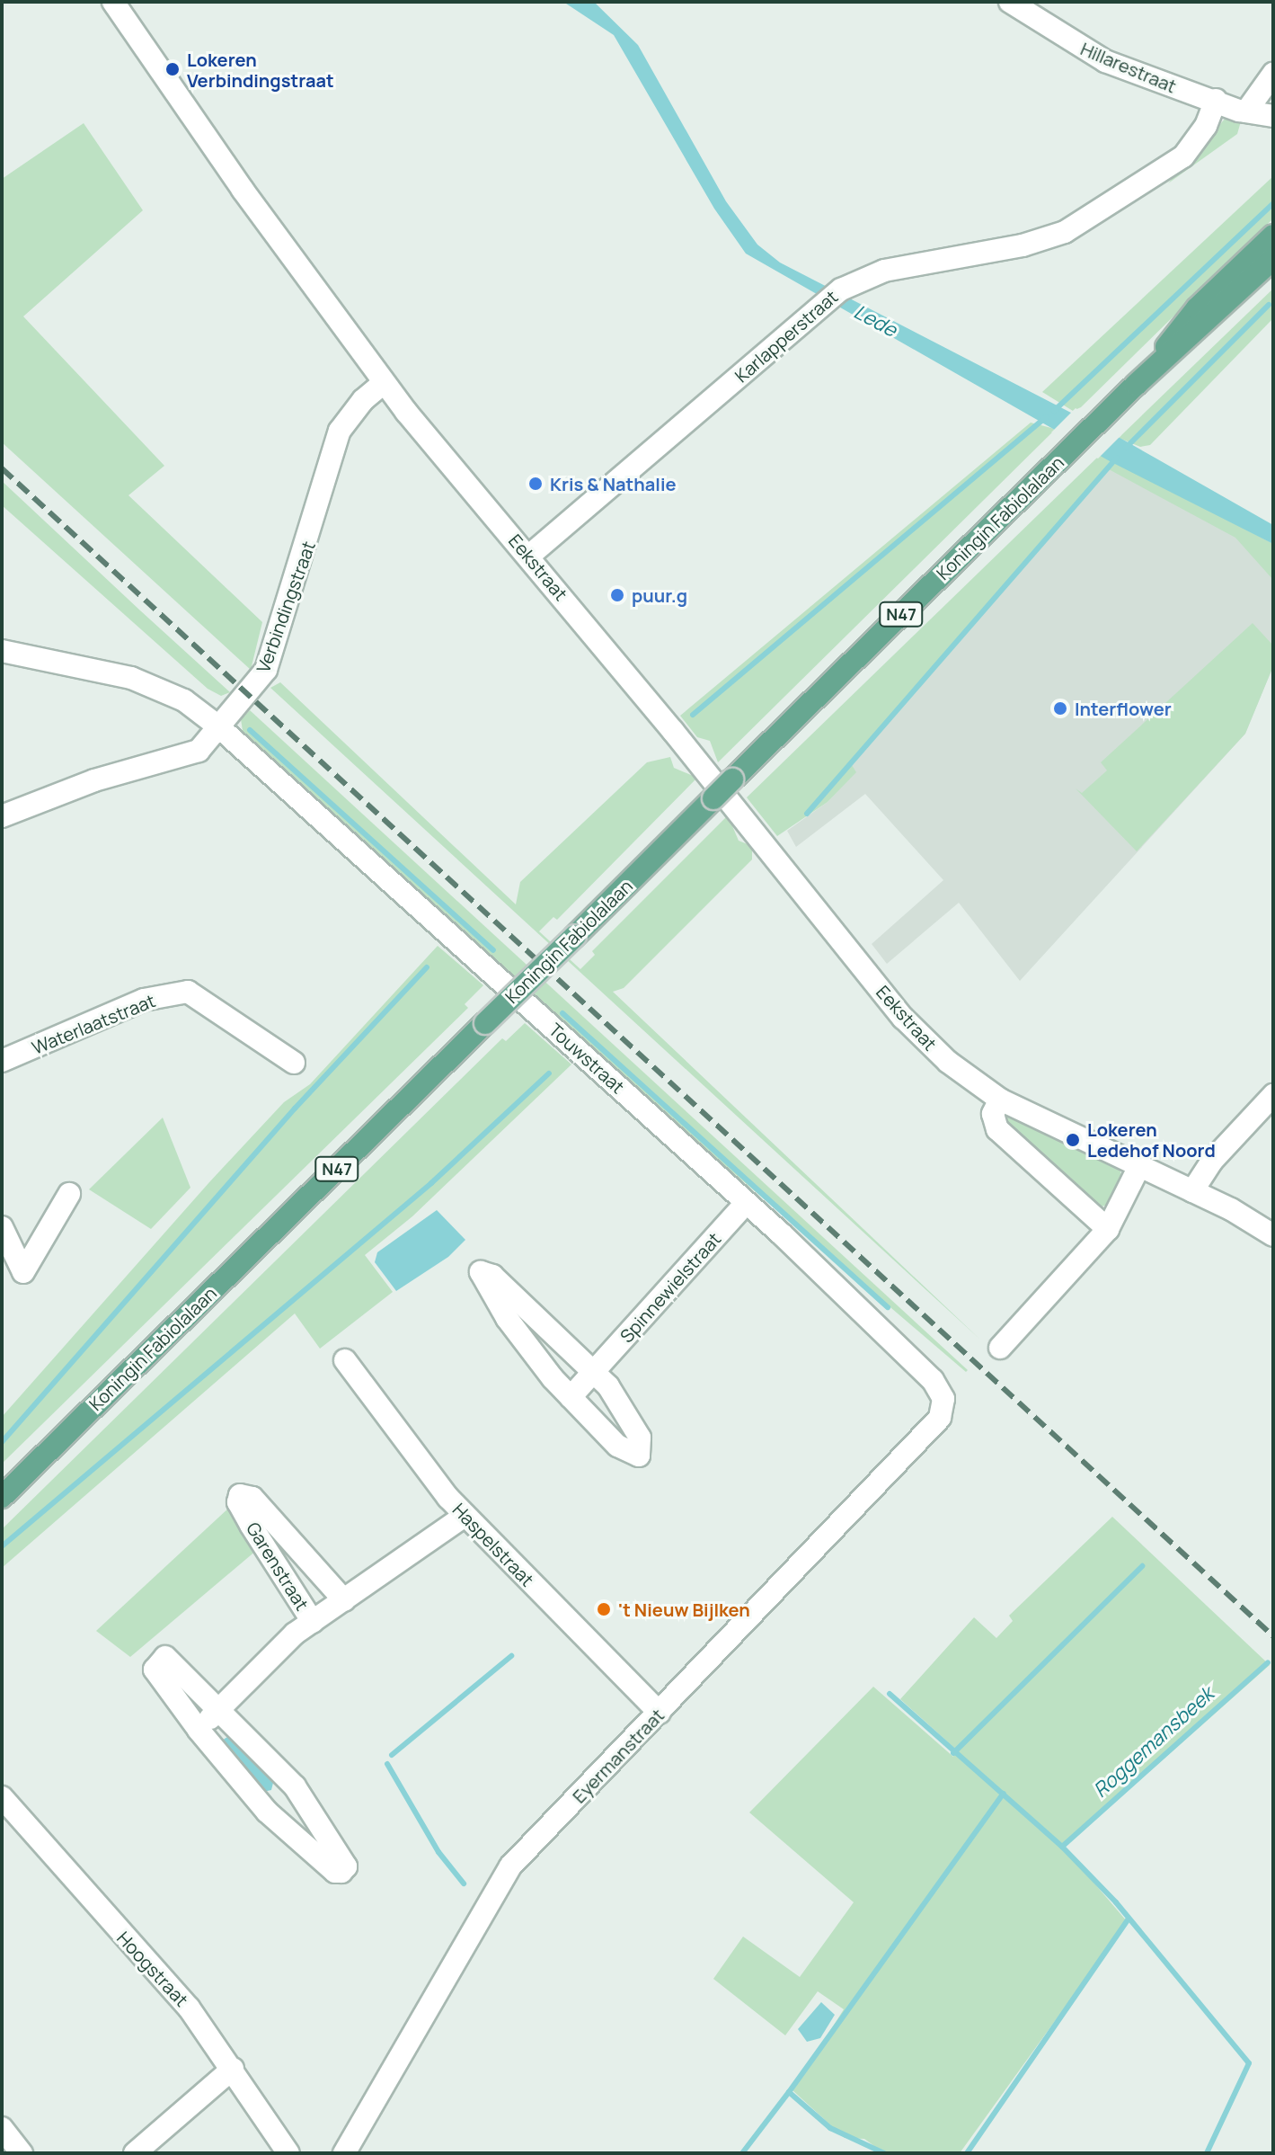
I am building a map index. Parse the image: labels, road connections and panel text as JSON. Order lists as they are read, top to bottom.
{
  "streets": {
    "main road": ["Koningin Fabiolalaan", "N47"],
    "street": [
      "Hillarestraat",
      "Karlapperstraat",
      "Eekstraat",
      "Verbindingstraat",
      "Waterlaatstraat",
      "Touwstraat",
      "Spinnewielstraat",
      "Haspelstraat",
      "Garenstraat",
      "Eyermanstraat",
      "Hoogstraat"
    ]
  },
  "crossings": [
    ["Hillarestraat", "Karlapperstraat"],
    ["Karlapperstraat", "Eekstraat"],
    ["Eekstraat", "Verbindingstraat"],
    ["Verbindingstraat", "Touwstraat"],
    ["Touwstraat", "Spinnewielstraat"],
    ["Touwstraat", "Eyermanstraat"],
    ["Haspelstraat", "Garenstraat"],
    ["Haspelstraat", "Eyermanstraat"]
  ],
  "water": ["Lede", "Roggemansbeek"],
  "places": [
    "Lokeren Verbindingstraat",
    "Kris & Nathalie",
    "puur.g",
    "Interflower",
    "Lokeren Ledehof Noord",
    "'t Nieuw Bijlken"
  ]
}
